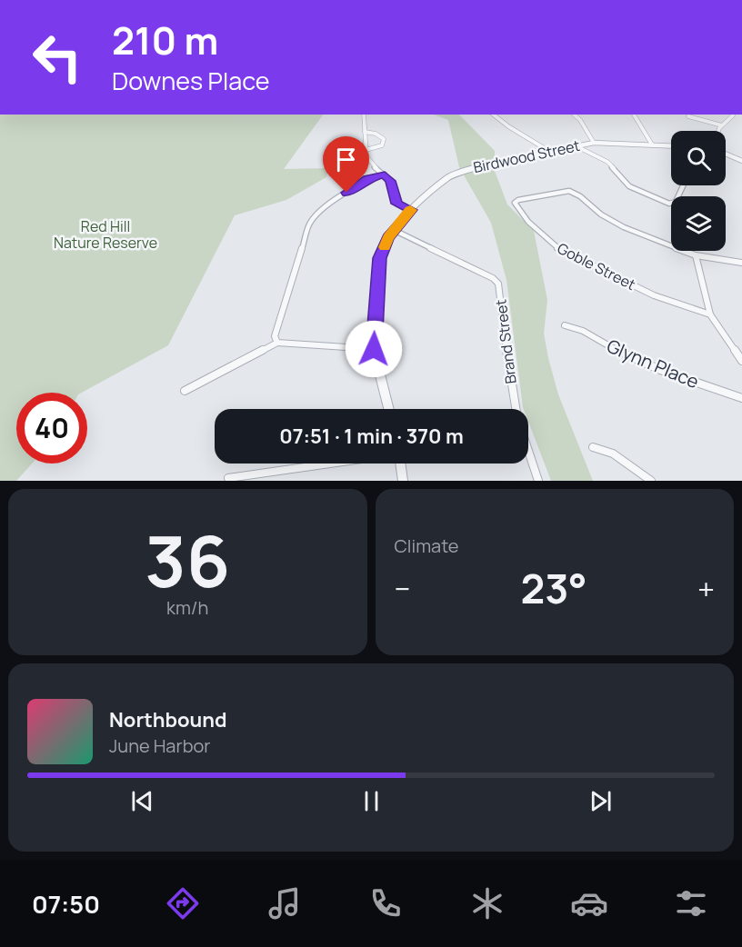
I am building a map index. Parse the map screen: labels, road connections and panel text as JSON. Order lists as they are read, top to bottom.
{
  "streets": {
    "street": [
      "Birdwood Street",
      "Goble Street",
      "Brand Street",
      "Glynn Place"
    ]
  },
  "crossings": [
    ["Birdwood Street", "Brand Street"]
  ],
  "parks": ["Red Hill Nature Reserve"],
  "page": {
    "turn": ["210 m", "Downes Place"],
    "limit": "40",
    "trip": "07:51 · 1 min · 370 m",
    "tile": [
      ["36", "km/h"],
      "Climate"
    ],
    "heat": ["−", "23°", "+"],
    "song": ["Northbound", "June Harbor"],
    "tabs": "07:50"
  }
}
